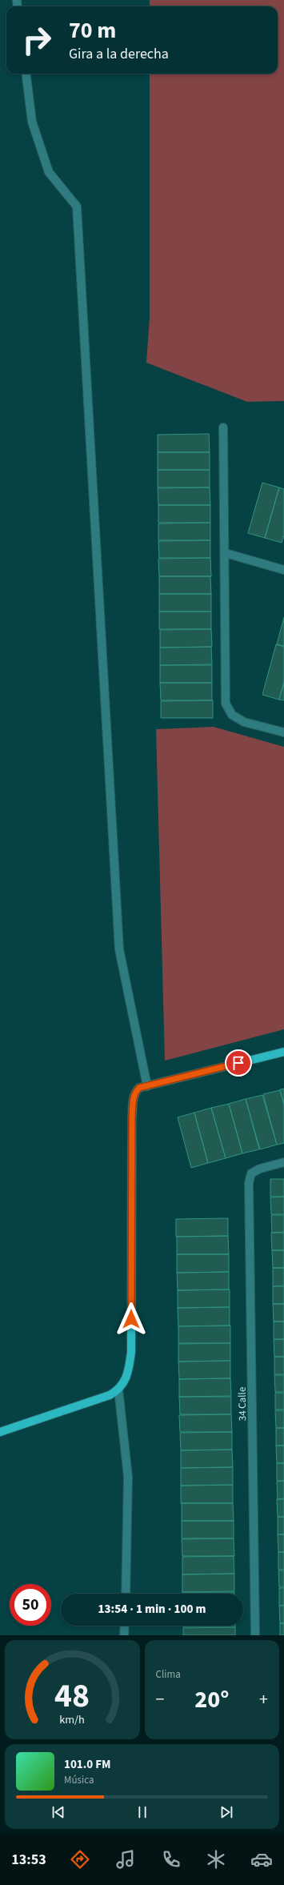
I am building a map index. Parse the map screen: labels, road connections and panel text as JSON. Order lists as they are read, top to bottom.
{
  "streets": {
    "street": ["34 Calle"]
  },
  "page": {
    "turn": ["70 m", "Gira a la derecha"],
    "limit": "50",
    "trip": "13:54 · 1 min · 100 m",
    "tile": "Clima",
    "heat": ["−", "20°", "+"],
    "song": ["101.0 FM", "Música"],
    "tabs": "13:53",
    "gauge": ["48", "km/h"]
  }
}
